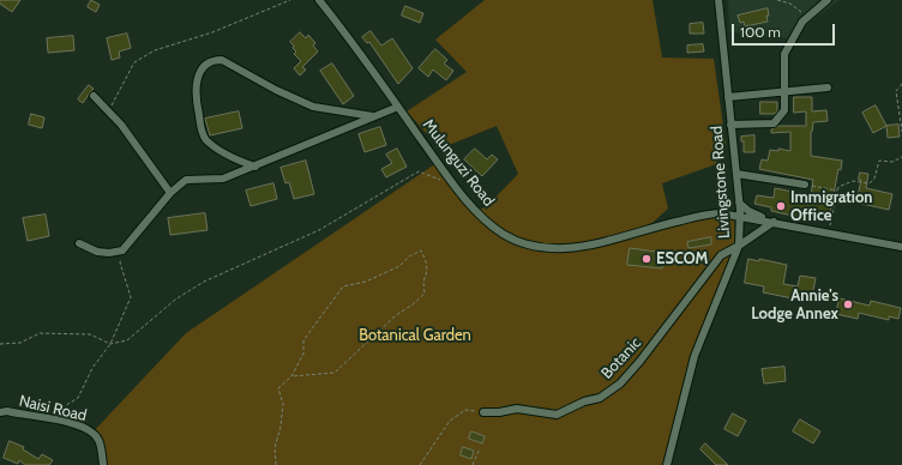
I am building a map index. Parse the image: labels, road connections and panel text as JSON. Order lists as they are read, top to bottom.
{
  "streets": {
    "street": [
      "Mulunguzi Road",
      "Livingstone Road",
      "Botanic",
      "Naisi Road"
    ]
  },
  "crossings": [
    ["Mulunguzi Road", "Livingstone Road"],
    ["Mulunguzi Road", "Botanic"],
    ["Livingstone Road", "Botanic"]
  ],
  "parks": ["Botanical Garden"],
  "places": ["Immigration Office", "ESCOM", "Annie's Lodge Annex"],
  "scale_bar": "100 m"
}
